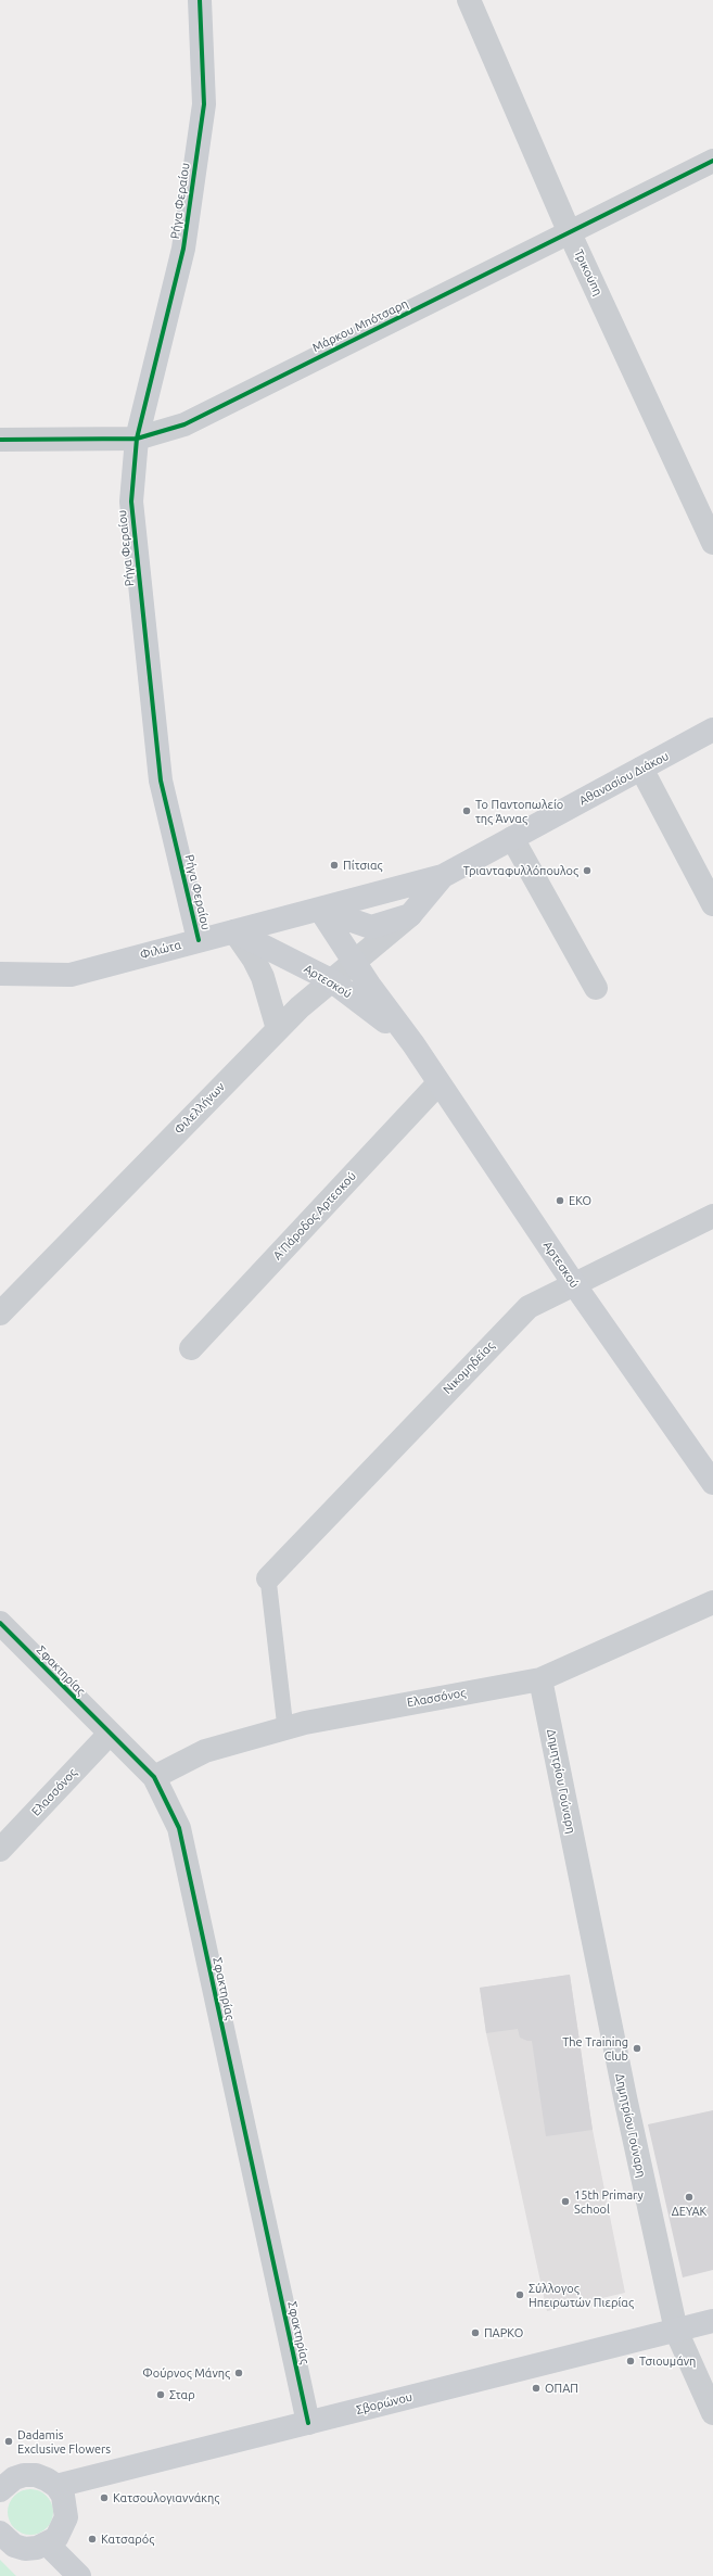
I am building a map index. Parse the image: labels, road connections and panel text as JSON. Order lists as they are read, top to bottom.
{
  "streets": {
    "street": [
      "Ρήγα Φεραίου",
      "Τρικούπη",
      "Μάρκου Μπότσαρη",
      "Αθανασίου Διάκου",
      "Φιλώτα",
      "Αρτεσκού",
      "Φιλελλήνων",
      "Α΄ Πάροδος Αρτεσκού",
      "Νικομηδείας",
      "Σφακτηρίας",
      "Ελασσόνος",
      "Δημητρίου Γούναρη",
      "Σβορώνου"
    ]
  },
  "crossings": [
    ["Ρήγα Φεραίου", "Μάρκου Μπότσαρη"],
    ["Ρήγα Φεραίου", "Φιλώτα"],
    ["Τρικούπη", "Μάρκου Μπότσαρη"],
    ["Αθανασίου Διάκου", "Φιλώτα"],
    ["Αθανασίου Διάκου", "Αρτεσκού"],
    ["Αθανασίου Διάκου", "Φιλελλήνων"],
    ["Φιλώτα", "Αρτεσκού"],
    ["Αρτεσκού", "Φιλελλήνων"],
    ["Αρτεσκού", "Α΄ Πάροδος Αρτεσκού"],
    ["Αρτεσκού", "Νικομηδείας"],
    ["Σφακτηρίας", "Ελασσόνος"],
    ["Σφακτηρίας", "Σβορώνου"],
    ["Ελασσόνος", "Δημητρίου Γούναρη"],
    ["Δημητρίου Γούναρη", "Σβορώνου"]
  ],
  "places": [
    "Το Παντοπωλείο της Άννας",
    "Πίτσιας",
    "Τριανταφυλλόπουλος",
    "ΕΚΟ",
    "The Training Club",
    "ΔΕΥΑΚ",
    "15th Primary School",
    "Σύλλογος Ηπειρωτών Πιερίας",
    "ΠΑΡΚΟ",
    "Τσιουμάνη",
    "Φούρνος Μάνης",
    "ΟΠΑΠ",
    "Σταρ",
    "Dadamis Exclusive Flowers",
    "Κατσουλογιαννάκης",
    "Κατσαρός"
  ]
}
